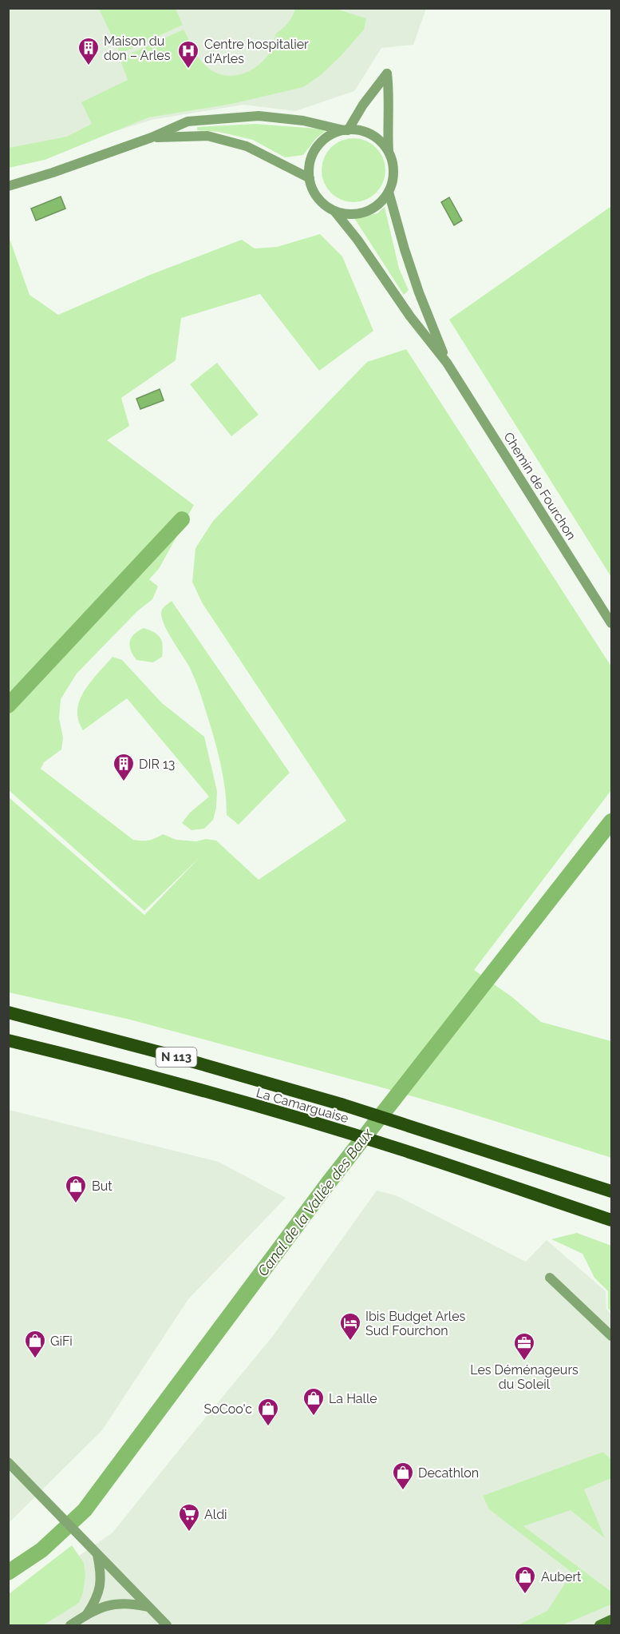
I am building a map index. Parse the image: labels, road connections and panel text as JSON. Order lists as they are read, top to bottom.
{
  "streets": {
    "highway": ["N 113", "La Camarguaise"],
    "street": ["Chemin de Fourchon"]
  },
  "water": ["Canal de la Vallée des Baux"],
  "places": {
    "building": ["Maison du don – Arles", "DIR 13"],
    "hospital": ["Centre hospitalier d'Arles"],
    "shop": [
      "But",
      "GiFi",
      "La Halle",
      "SoCoo'c",
      "Decathlon",
      "Aubert"
    ],
    "hotel": ["Ibis Budget Arles Sud Fourchon"],
    "office": ["Les Déménageurs du Soleil"],
    "supermarket": ["Aldi"]
  }
}
